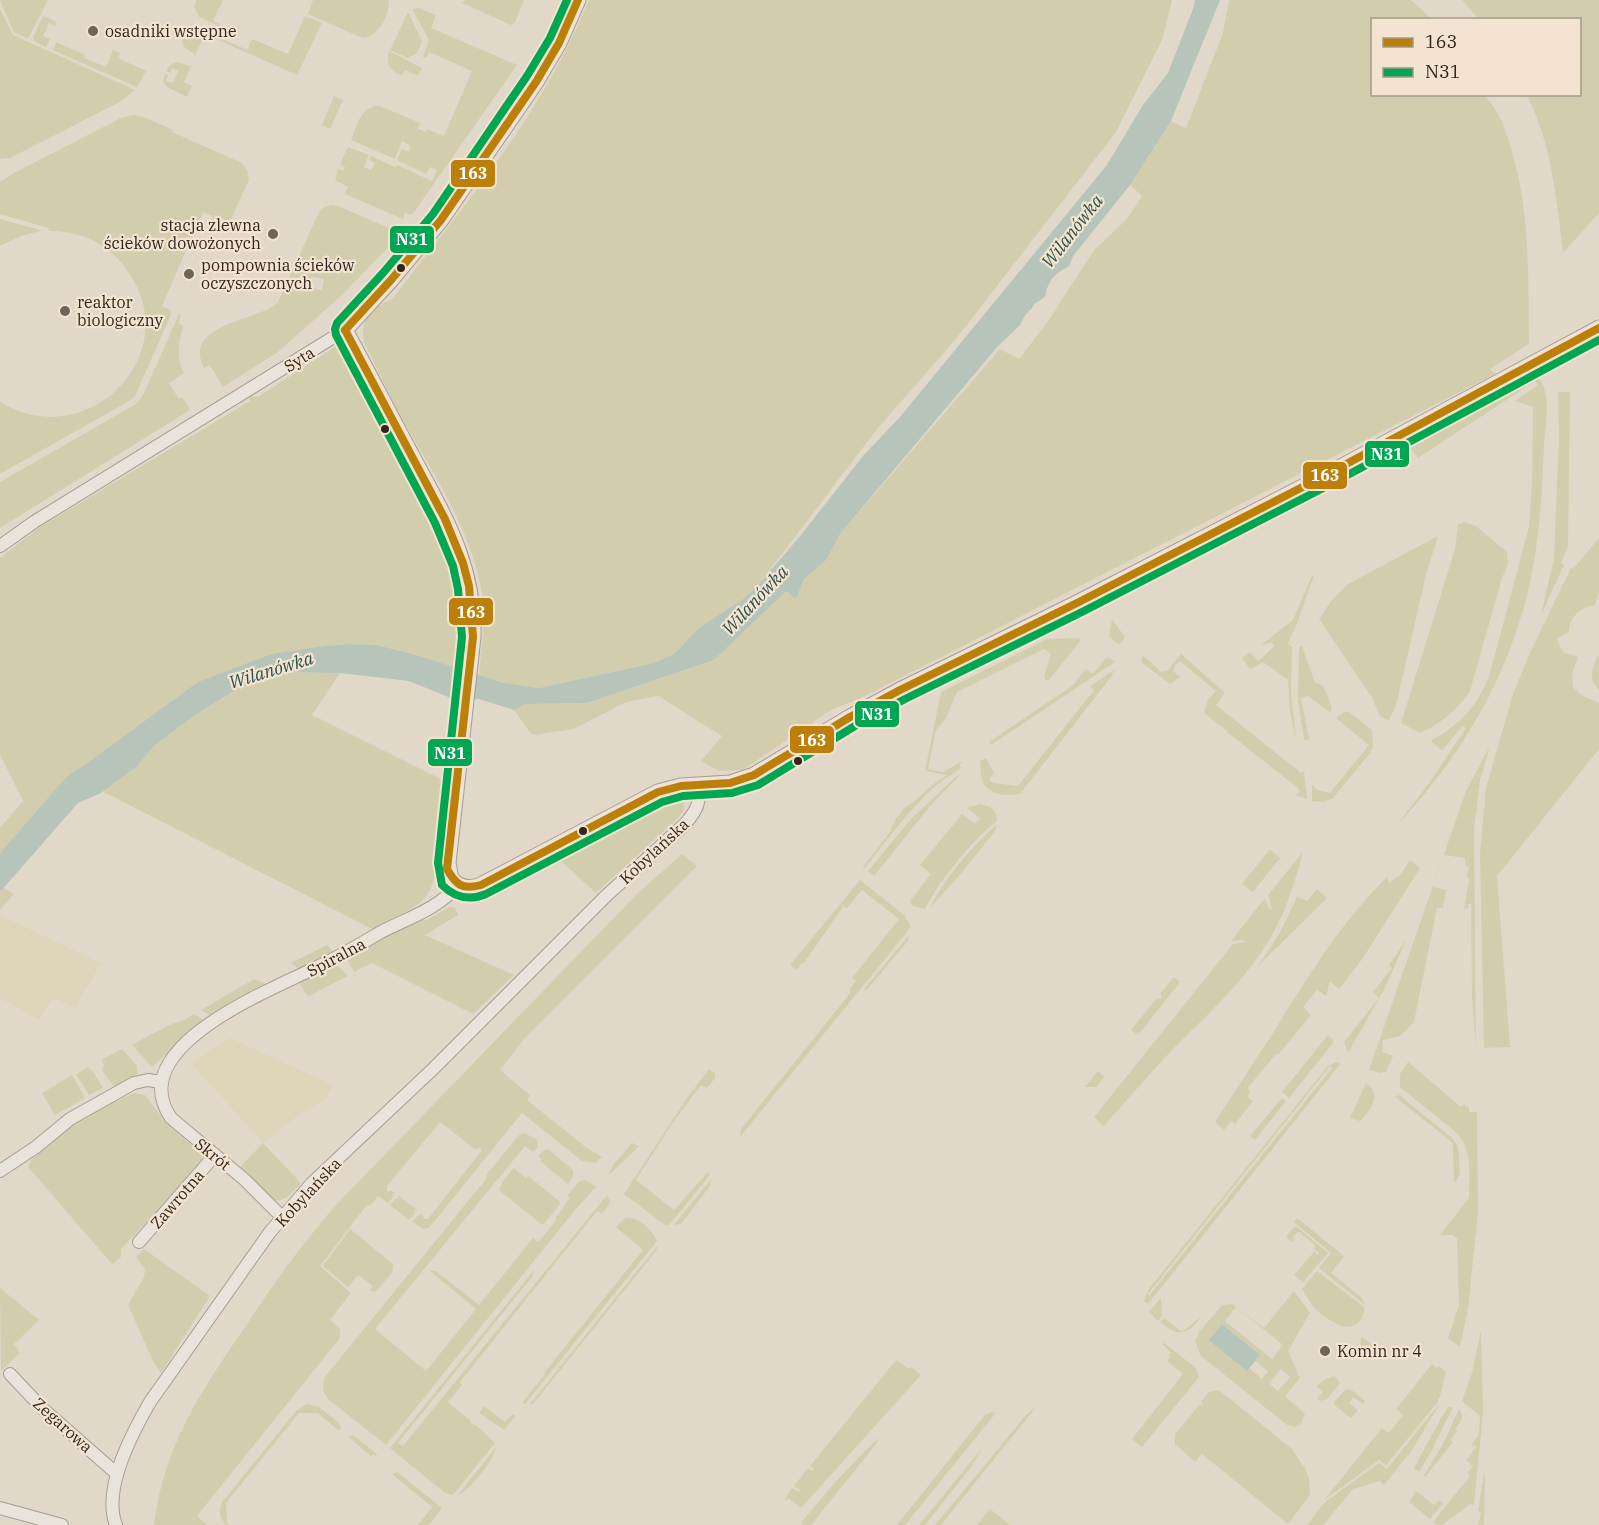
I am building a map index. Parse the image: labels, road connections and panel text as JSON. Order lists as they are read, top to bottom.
{
  "streets": {
    "street": [
      "Syta",
      "Kobylańska",
      "Spiralna",
      "Skrót",
      "Zawrotna",
      "Zegarowa"
    ]
  },
  "crossings": [
    ["Kobylańska", "Skrót"],
    ["Kobylańska", "Zegarowa"],
    ["Spiralna", "Skrót"],
    ["Skrót", "Zawrotna"]
  ],
  "water": ["Wilanówka"],
  "places": [
    "osadniki wstępne",
    "stacja zlewna ścieków dowożonych",
    "pompownia ścieków oczyszczonych",
    "reaktor biologiczny",
    "Komin nr 4"
  ],
  "lines": ["transit line 163", "transit line N31"],
  "legend": ["163", "N31"]
}
